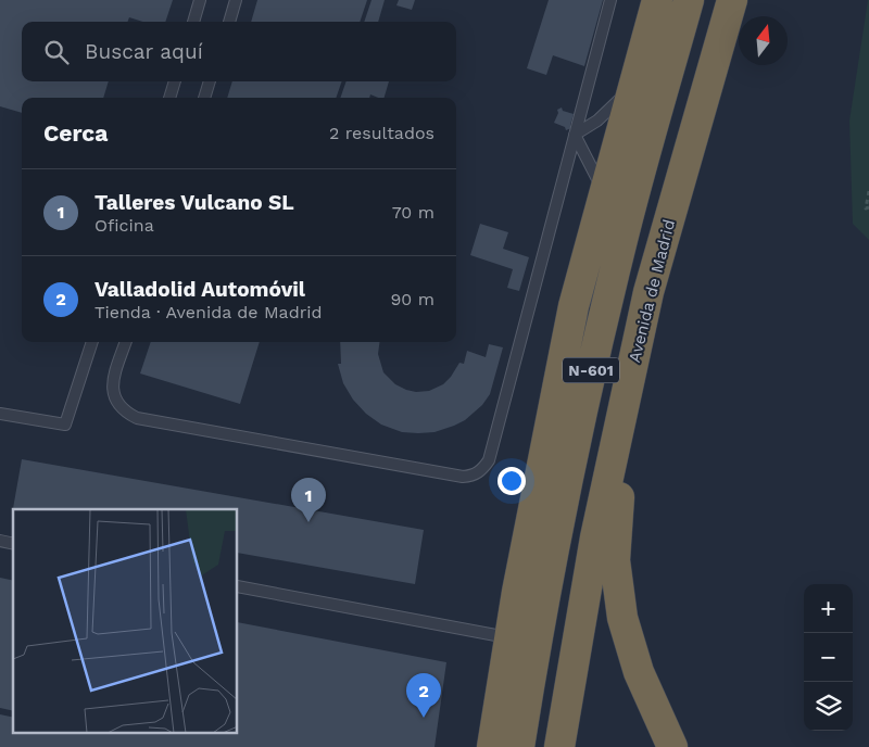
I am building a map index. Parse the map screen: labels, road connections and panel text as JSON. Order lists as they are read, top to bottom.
{
  "streets": {
    "highway": ["Avenida de Madrid", "N-601"]
  },
  "north": "top",
  "page": {
    "search": "Buscar aquí",
    "heading": ["Cerca", "2 resultados"],
    "list": [
      {
        "mark": "1",
        "name": "Talleres Vulcano SL",
        "note": "Oficina",
        "value": "70 m"
      },
      {
        "mark": "2",
        "name": "Valladolid Automóvil",
        "note": "Tienda · Avenida de Madrid",
        "value": "90 m"
      }
    ],
    "pins": ["1", "2"],
    "map_buttons": ["+", "−"]
  }
}
